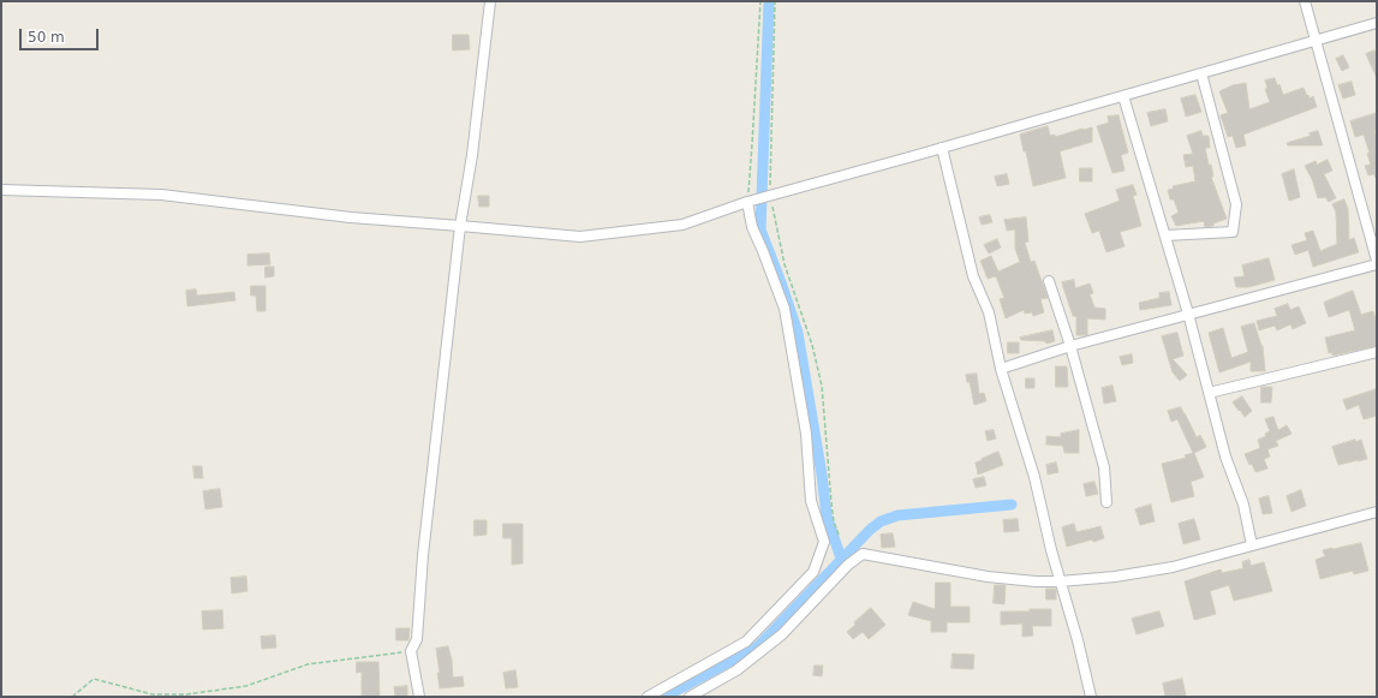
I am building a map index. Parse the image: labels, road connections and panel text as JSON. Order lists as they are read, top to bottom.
{
  "scale_bar": "50 m"
}
